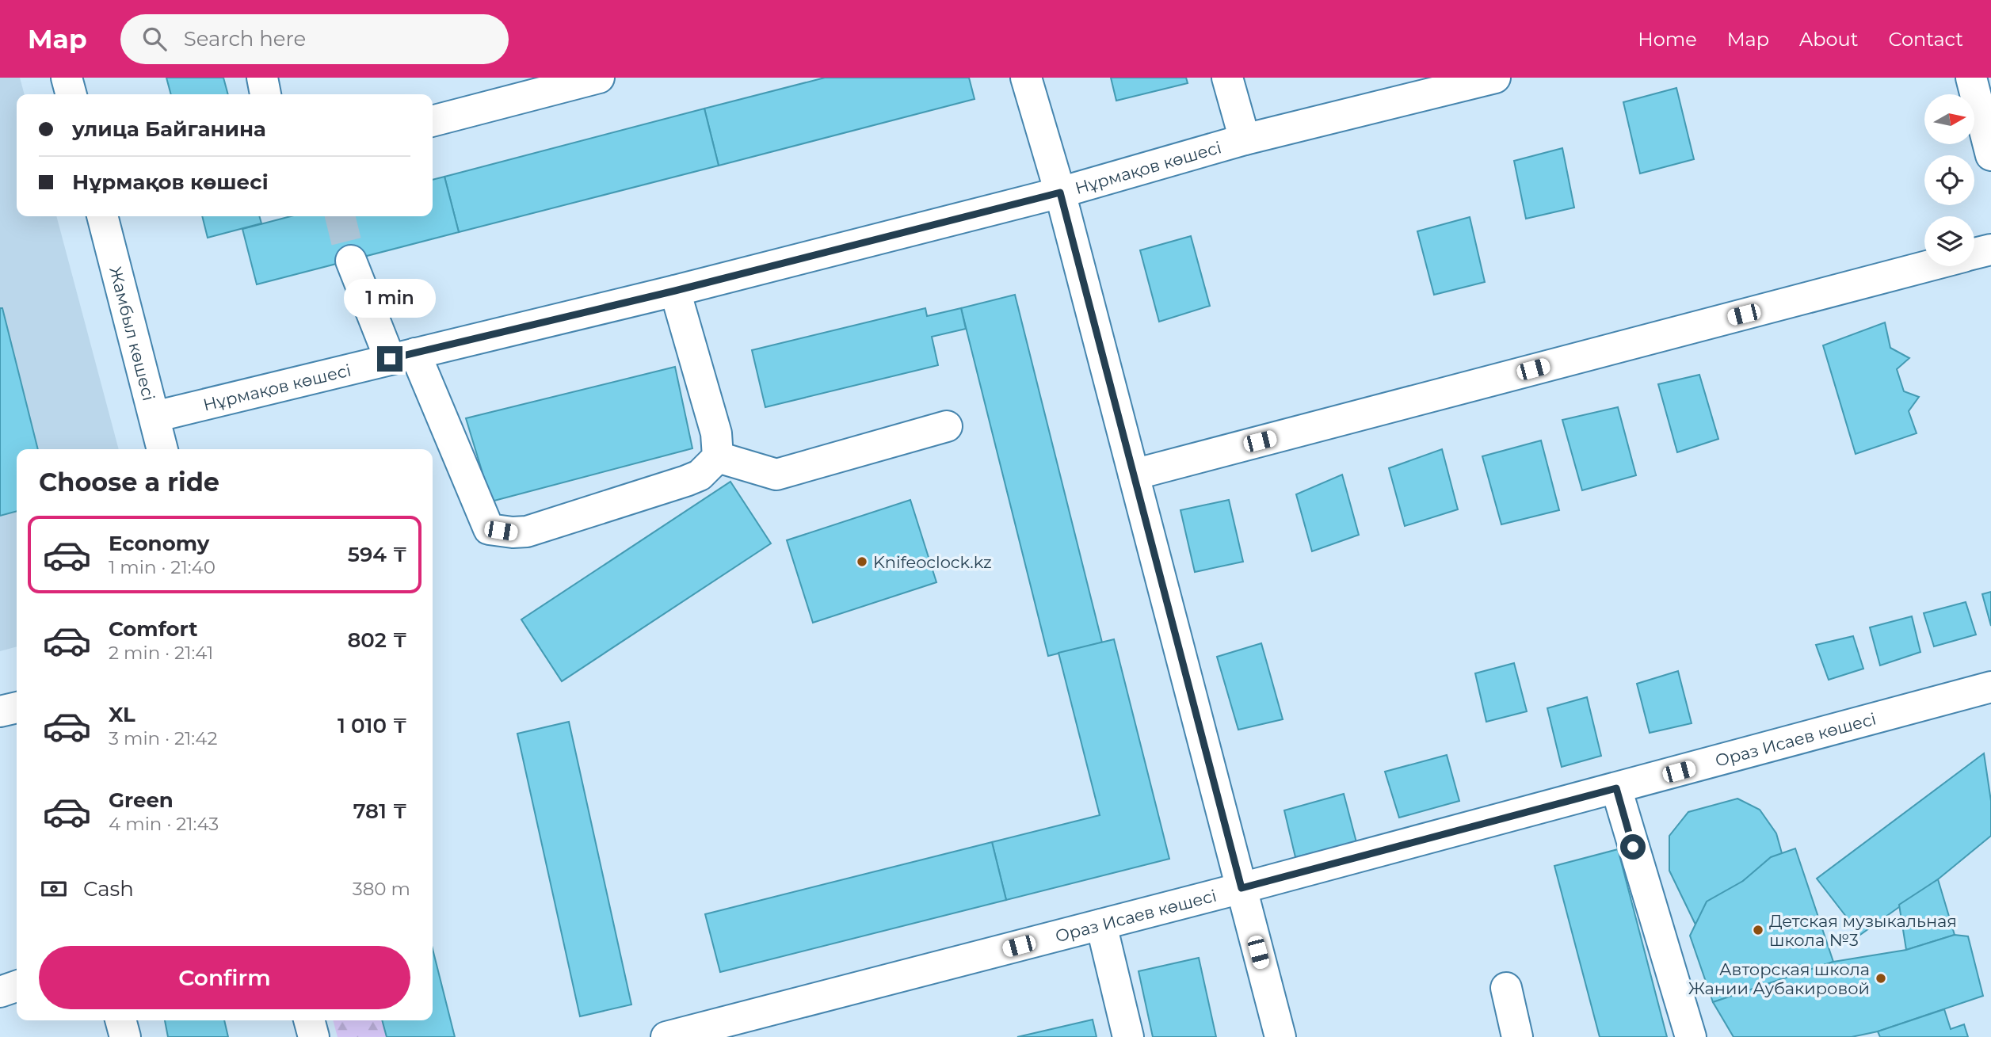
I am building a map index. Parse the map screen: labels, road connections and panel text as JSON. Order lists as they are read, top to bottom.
{
  "streets": {
    "street": ["Нұрмақов көшесі", "Жамбыл көшесі", "Ораз Исаев көшесі"]
  },
  "crossings": [
    ["Нұрмақов көшесі", "Жамбыл көшесі"]
  ],
  "places": ["Knifeoclock.kz", "Детская музыкальная школа №3", "Авторская школа Жании Аубакировой"],
  "north": "right",
  "page": {
    "header": "Map",
    "search": "Search here",
    "nav": [
      "Home",
      "Map",
      "About",
      "Contact"
    ],
    "banner": ["улица Байганина", "Нұрмақов көшесі"],
    "bubble": "1 min",
    "heading": "Choose a ride",
    "list": [
      {
        "name": "Economy",
        "note": "1 min · 21:40",
        "value": "594 ₸"
      },
      {
        "name": "Comfort",
        "note": "2 min · 21:41",
        "value": "802 ₸"
      },
      {
        "name": "XL",
        "note": "3 min · 21:42",
        "value": "1 010 ₸"
      },
      {
        "name": "Green",
        "note": "4 min · 21:43",
        "value": "781 ₸"
      }
    ],
    "pay": ["Cash", "380 m"],
    "buttons": "Confirm"
  }
}
